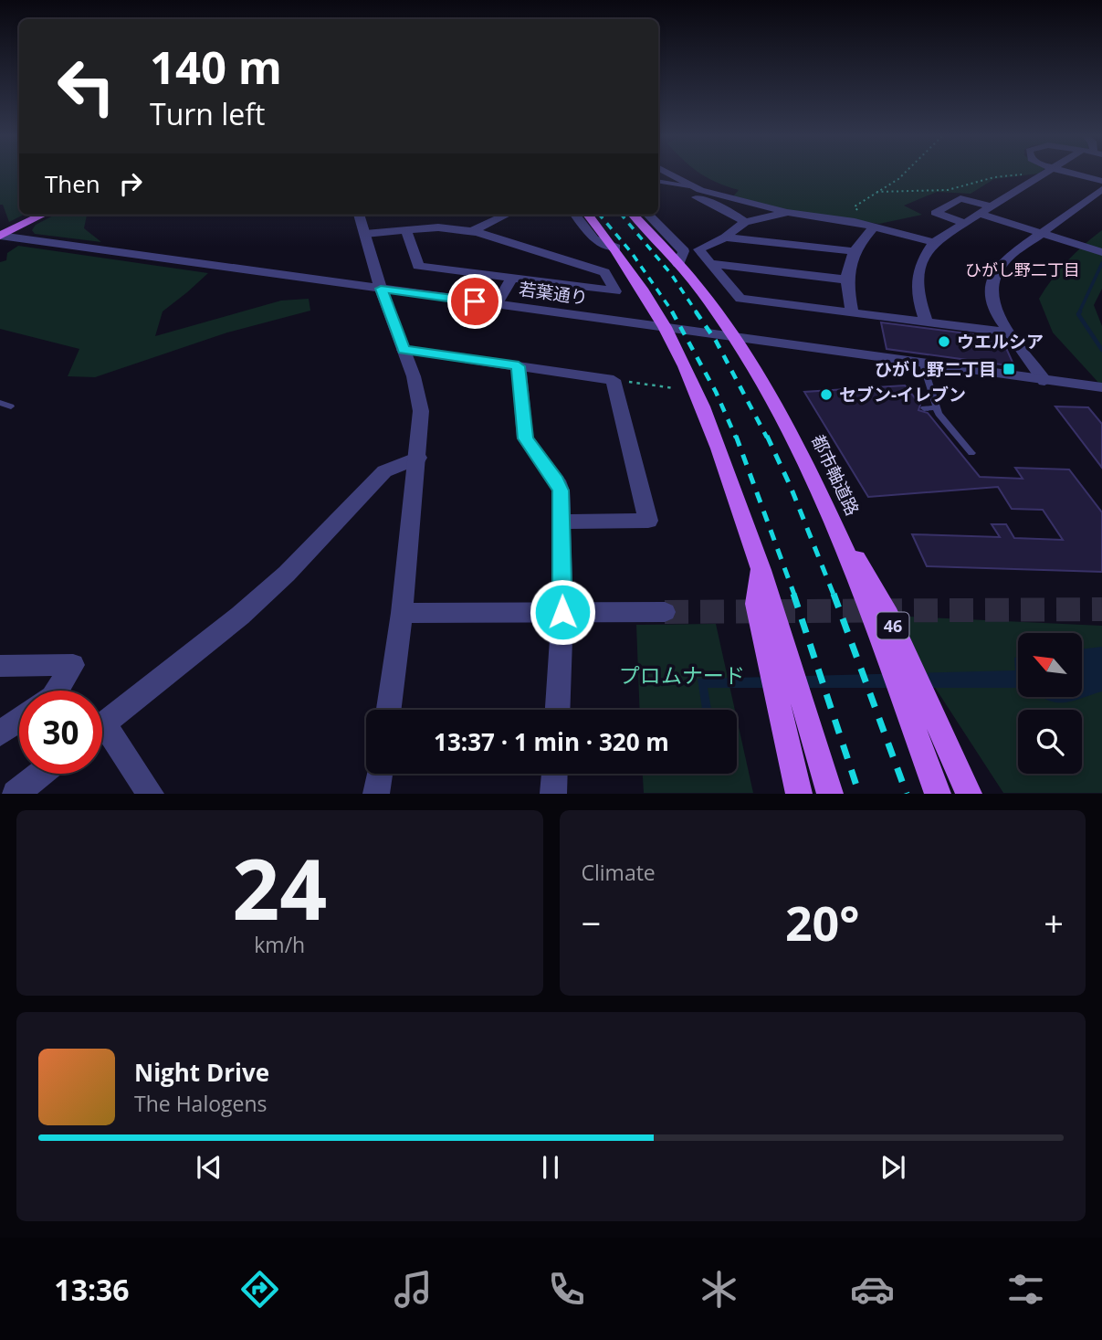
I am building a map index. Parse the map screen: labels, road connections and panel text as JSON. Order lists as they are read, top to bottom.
{
  "streets": {
    "main road": ["都市軸道路", "46"],
    "street": ["若葉通り"]
  },
  "crossings": [
    ["若葉通り", "都市軸道路"],
    ["都市軸道路", "46"]
  ],
  "districts": ["ひがし野二丁目"],
  "parks": ["プロムナード"],
  "places": {
    "other": ["ウエルシア", "セブン-イレブン"],
    "transit": ["ひがし野二丁目"]
  },
  "north": "top left",
  "page": {
    "turn": ["140 m", "Turn left"],
    "then": "Then",
    "limit": "30",
    "trip": "13:37 · 1 min · 320 m",
    "tile": [
      ["24", "km/h"],
      "Climate"
    ],
    "heat": ["−", "20°", "+"],
    "song": ["Night Drive", "The Halogens"],
    "tabs": "13:36"
  }
}
